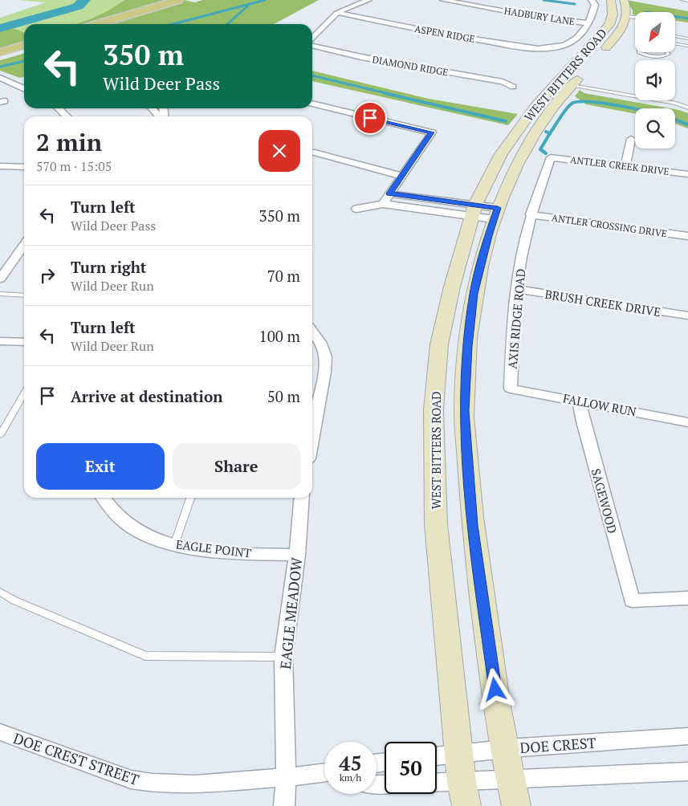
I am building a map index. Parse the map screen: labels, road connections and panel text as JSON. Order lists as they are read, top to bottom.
{
  "streets": {
    "main road": ["WEST BITTERS ROAD"],
    "street": [
      "HADBURY LANE",
      "ASPEN RIDGE",
      "DIAMOND RIDGE",
      "ANTLER CREEK DRIVE",
      "ANTLER CROSSING DRIVE",
      "BRUSH CREEK DRIVE",
      "AXIS RIDGE ROAD",
      "FALLOW RUN",
      "SAGEWOOD",
      "EAGLE POINT",
      "EAGLE MEADOW",
      "DOE CREST",
      "DOE CREST STREET"
    ]
  },
  "crossings": [
    ["HADBURY LANE", "ASPEN RIDGE"],
    ["WEST BITTERS ROAD", "DOE CREST"],
    ["ANTLER CREEK DRIVE", "AXIS RIDGE ROAD"],
    ["ANTLER CROSSING DRIVE", "AXIS RIDGE ROAD"],
    ["BRUSH CREEK DRIVE", "AXIS RIDGE ROAD"],
    ["AXIS RIDGE ROAD", "FALLOW RUN"],
    ["FALLOW RUN", "SAGEWOOD"],
    ["EAGLE POINT", "EAGLE MEADOW"],
    ["EAGLE MEADOW", "DOE CREST STREET"]
  ],
  "north": "bottom left",
  "page": {
    "turn": ["350 m", "Wild Deer Pass"],
    "heading": ["2 min", "570 m · 15:05"],
    "list": [
      {
        "name": "Turn left",
        "note": "Wild Deer Pass",
        "value": "350 m"
      },
      {
        "name": "Turn right",
        "note": "Wild Deer Run",
        "value": "70 m"
      },
      {
        "name": "Turn left",
        "note": "Wild Deer Run",
        "value": "100 m"
      },
      {
        "name": "Arrive at destination",
        "value": "50 m"
      }
    ],
    "buttons": ["Exit", "Share"],
    "speed": "45 km/h",
    "limit": "50"
  }
}
